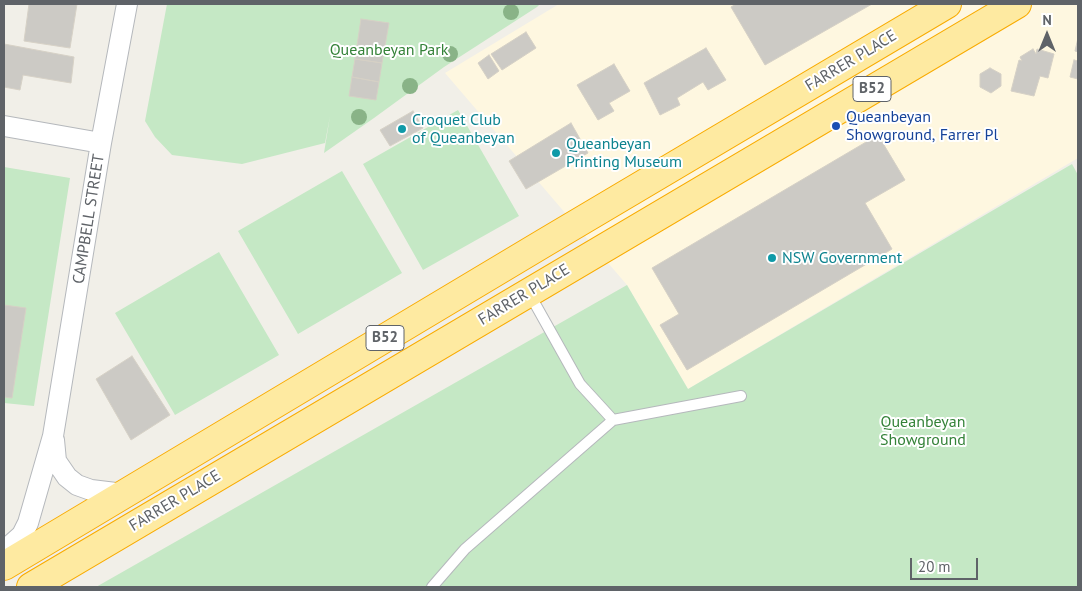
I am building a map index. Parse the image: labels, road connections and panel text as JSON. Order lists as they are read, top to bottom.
{
  "streets": {
    "highway": ["FARRER PLACE", "B52"],
    "street": ["CAMPBELL STREET"]
  },
  "crossings": [
    ["FARRER PLACE", "CAMPBELL STREET"]
  ],
  "parks": ["Queanbeyan Park", "Queanbeyan Showground"],
  "places": [
    "Queanbeyan Showground, Farrer Pl",
    "Croquet Club of Queanbeyan",
    "Queanbeyan Printing Museum",
    "NSW Government"
  ],
  "scale_bar": "20 m",
  "north": "top"
}
